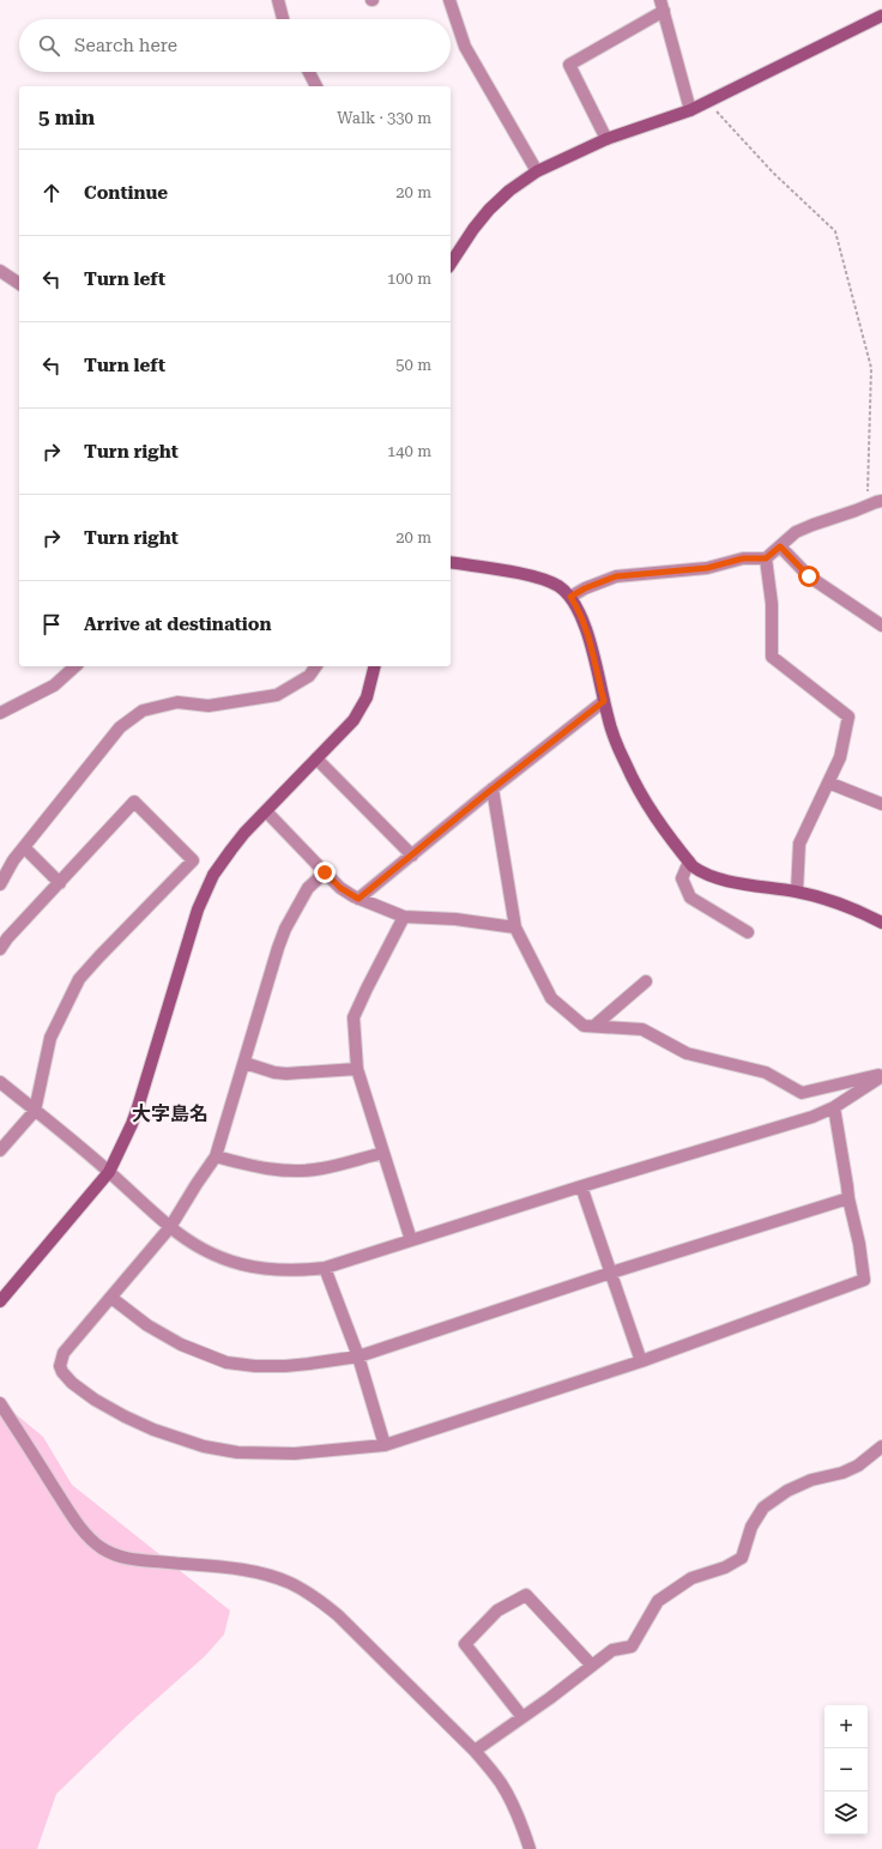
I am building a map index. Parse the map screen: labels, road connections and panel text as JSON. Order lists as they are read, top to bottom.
{
  "districts": ["大字島名"],
  "page": {
    "search": "Search here",
    "heading": ["5 min", "Walk · 330 m"],
    "list": [
      ["Continue", "20 m"],
      ["Turn left", "100 m"],
      ["Turn left", "50 m"],
      ["Turn right", "140 m"],
      ["Turn right", "20 m"],
      "Arrive at destination"
    ],
    "map_buttons": ["+", "−"]
  }
}
